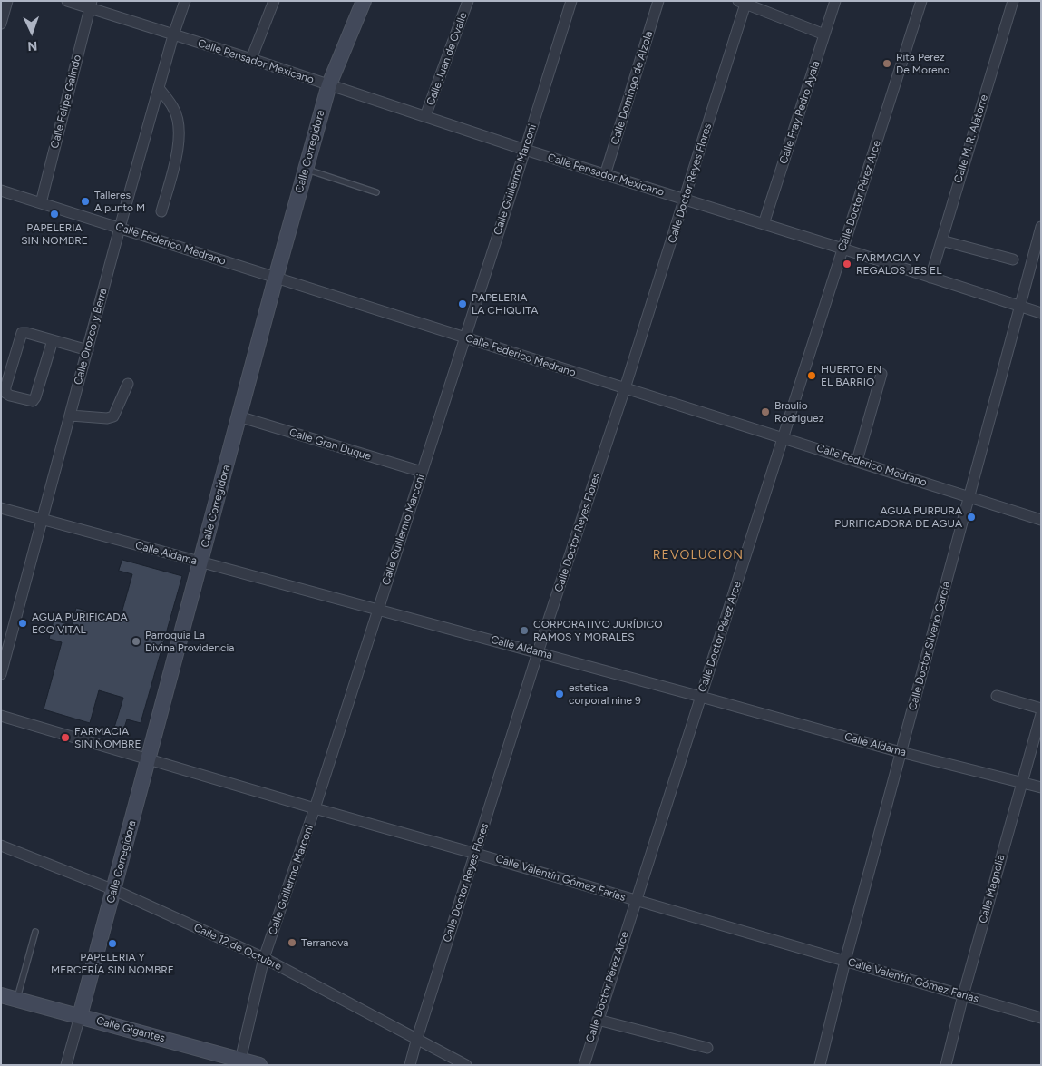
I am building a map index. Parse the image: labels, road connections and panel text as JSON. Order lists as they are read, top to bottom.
{
  "streets": {
    "street": [
      "Calle Juan de Ovalle",
      "Calle Pensador Mexicano",
      "Calle Domingo de Alzola",
      "Calle Felipe Galindo",
      "Calle Fray Pedro Ayala",
      "Calle M. R. Alatorre",
      "Calle Corregidora",
      "Calle Guillermo Marconi",
      "Calle Doctor Reyes Flores",
      "Calle Doctor Pérez Arce",
      "Calle Federico Medrano",
      "Calle Orozco y Berra",
      "Calle Gran Duque",
      "Calle Aldama",
      "Calle Doctor Silverio García",
      "Calle Valentín Gómez Farías",
      "Calle Magnolia",
      "Calle 12 de Octubre",
      "Calle Gigantes"
    ]
  },
  "crossings": [
    ["Calle Juan de Ovalle", "Calle Pensador Mexicano"],
    ["Calle Pensador Mexicano", "Calle Domingo de Alzola"],
    ["Calle Pensador Mexicano", "Calle Felipe Galindo"],
    ["Calle Pensador Mexicano", "Calle Fray Pedro Ayala"],
    ["Calle Pensador Mexicano", "Calle M. R. Alatorre"],
    ["Calle Pensador Mexicano", "Calle Corregidora"],
    ["Calle Pensador Mexicano", "Calle Guillermo Marconi"],
    ["Calle Pensador Mexicano", "Calle Doctor Reyes Flores"],
    ["Calle Pensador Mexicano", "Calle Doctor Pérez Arce"],
    ["Calle Pensador Mexicano", "Calle Orozco y Berra"],
    ["Calle Pensador Mexicano", "Calle Doctor Silverio García"],
    ["Calle Felipe Galindo", "Calle Federico Medrano"],
    ["Calle Corregidora", "Calle Federico Medrano"],
    ["Calle Corregidora", "Calle Gran Duque"],
    ["Calle Corregidora", "Calle Aldama"],
    ["Calle Corregidora", "Calle Valentín Gómez Farías"],
    ["Calle Corregidora", "Calle 12 de Octubre"],
    ["Calle Corregidora", "Calle Gigantes"],
    ["Calle Guillermo Marconi", "Calle Federico Medrano"],
    ["Calle Guillermo Marconi", "Calle Gran Duque"],
    ["Calle Guillermo Marconi", "Calle Aldama"],
    ["Calle Guillermo Marconi", "Calle Valentín Gómez Farías"],
    ["Calle Guillermo Marconi", "Calle 12 de Octubre"],
    ["Calle Guillermo Marconi", "Calle Gigantes"],
    ["Calle Doctor Reyes Flores", "Calle Federico Medrano"],
    ["Calle Doctor Reyes Flores", "Calle Aldama"],
    ["Calle Doctor Reyes Flores", "Calle Valentín Gómez Farías"],
    ["Calle Doctor Reyes Flores", "Calle 12 de Octubre"],
    ["Calle Doctor Pérez Arce", "Calle Federico Medrano"],
    ["Calle Doctor Pérez Arce", "Calle Aldama"],
    ["Calle Doctor Pérez Arce", "Calle Valentín Gómez Farías"],
    ["Calle Federico Medrano", "Calle Orozco y Berra"],
    ["Calle Federico Medrano", "Calle Doctor Silverio García"],
    ["Calle Orozco y Berra", "Calle Aldama"],
    ["Calle Aldama", "Calle Doctor Silverio García"],
    ["Calle Aldama", "Calle Magnolia"],
    ["Calle Doctor Silverio García", "Calle Valentín Gómez Farías"],
    ["Calle Valentín Gómez Farías", "Calle Magnolia"]
  ],
  "districts": ["REVOLUCION"],
  "places": [
    "Rita Perez De Moreno",
    "Talleres A punto M",
    "PAPELERIA SIN NOMBRE",
    "FARMACIA Y REGALOS JES EL",
    "PAPELERIA LA CHIQUITA",
    "HUERTO EN EL BARRIO",
    "Braulio Rodriguez",
    "AGUA PURPURA PURIFICADORA DE AGUA",
    "AGUA PURIFICADA ECO VITAL",
    "CORPORATIVO JURÍDICO RAMOS Y MORALES",
    "Parroquia La Divina Providencia",
    "estetica corporal nine 9",
    "FARMACIA SIN NOMBRE",
    "Terranova",
    "PAPELERIA Y MERCERÍA SIN NOMBRE"
  ],
  "north": "bottom"
}
